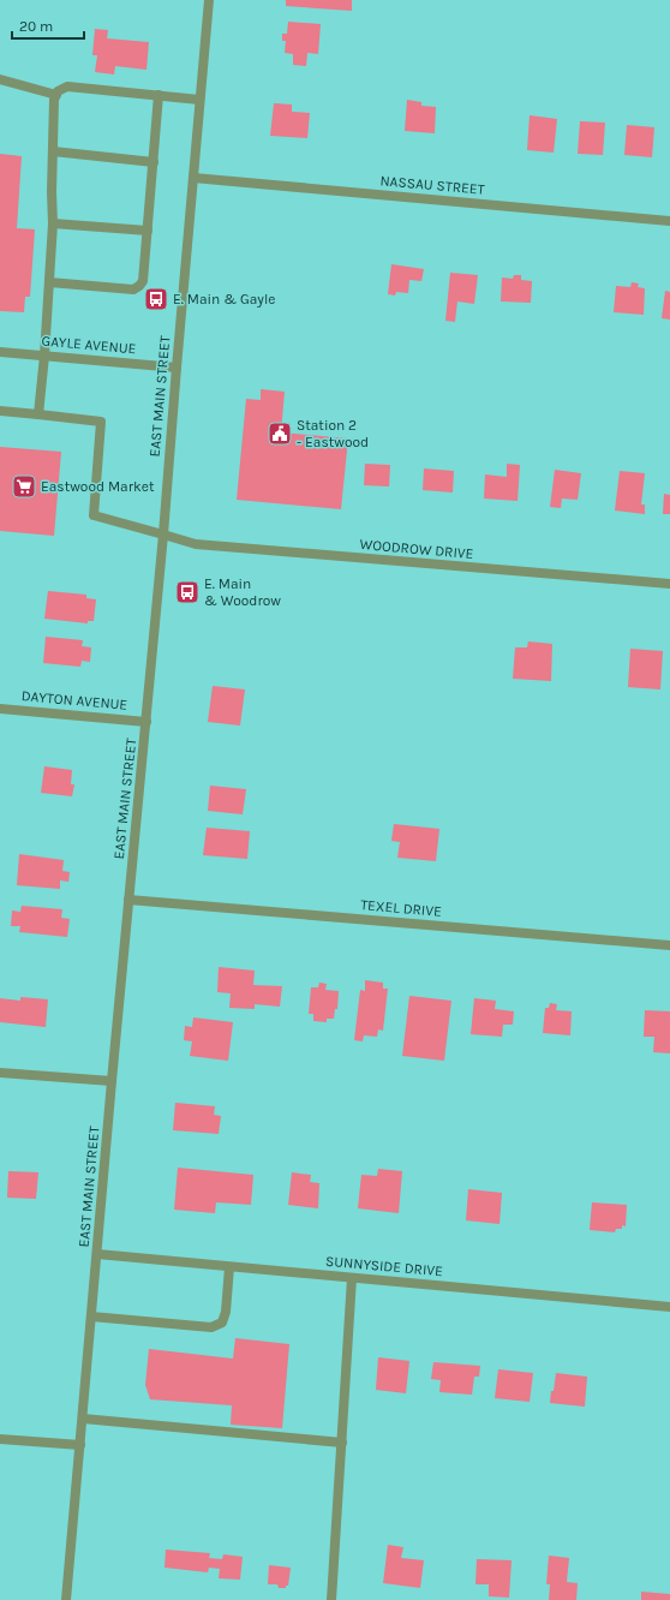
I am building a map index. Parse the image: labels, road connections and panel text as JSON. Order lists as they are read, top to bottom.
{
  "streets": {
    "street": [
      "NASSAU STREET",
      "GAYLE AVENUE",
      "EAST MAIN STREET",
      "WOODROW DRIVE",
      "DAYTON AVENUE",
      "TEXEL DRIVE",
      "SUNNYSIDE DRIVE"
    ]
  },
  "crossings": [
    ["NASSAU STREET", "EAST MAIN STREET"],
    ["GAYLE AVENUE", "EAST MAIN STREET"],
    ["EAST MAIN STREET", "WOODROW DRIVE"],
    ["EAST MAIN STREET", "DAYTON AVENUE"],
    ["EAST MAIN STREET", "TEXEL DRIVE"],
    ["EAST MAIN STREET", "SUNNYSIDE DRIVE"]
  ],
  "places": {
    "bus stop": ["E. Main & Gayle", "E. Main & Woodrow"],
    "public building": ["Station 2 - Eastwood"],
    "supermarket": ["Eastwood Market"]
  },
  "scale_bar": "20 m"
}
